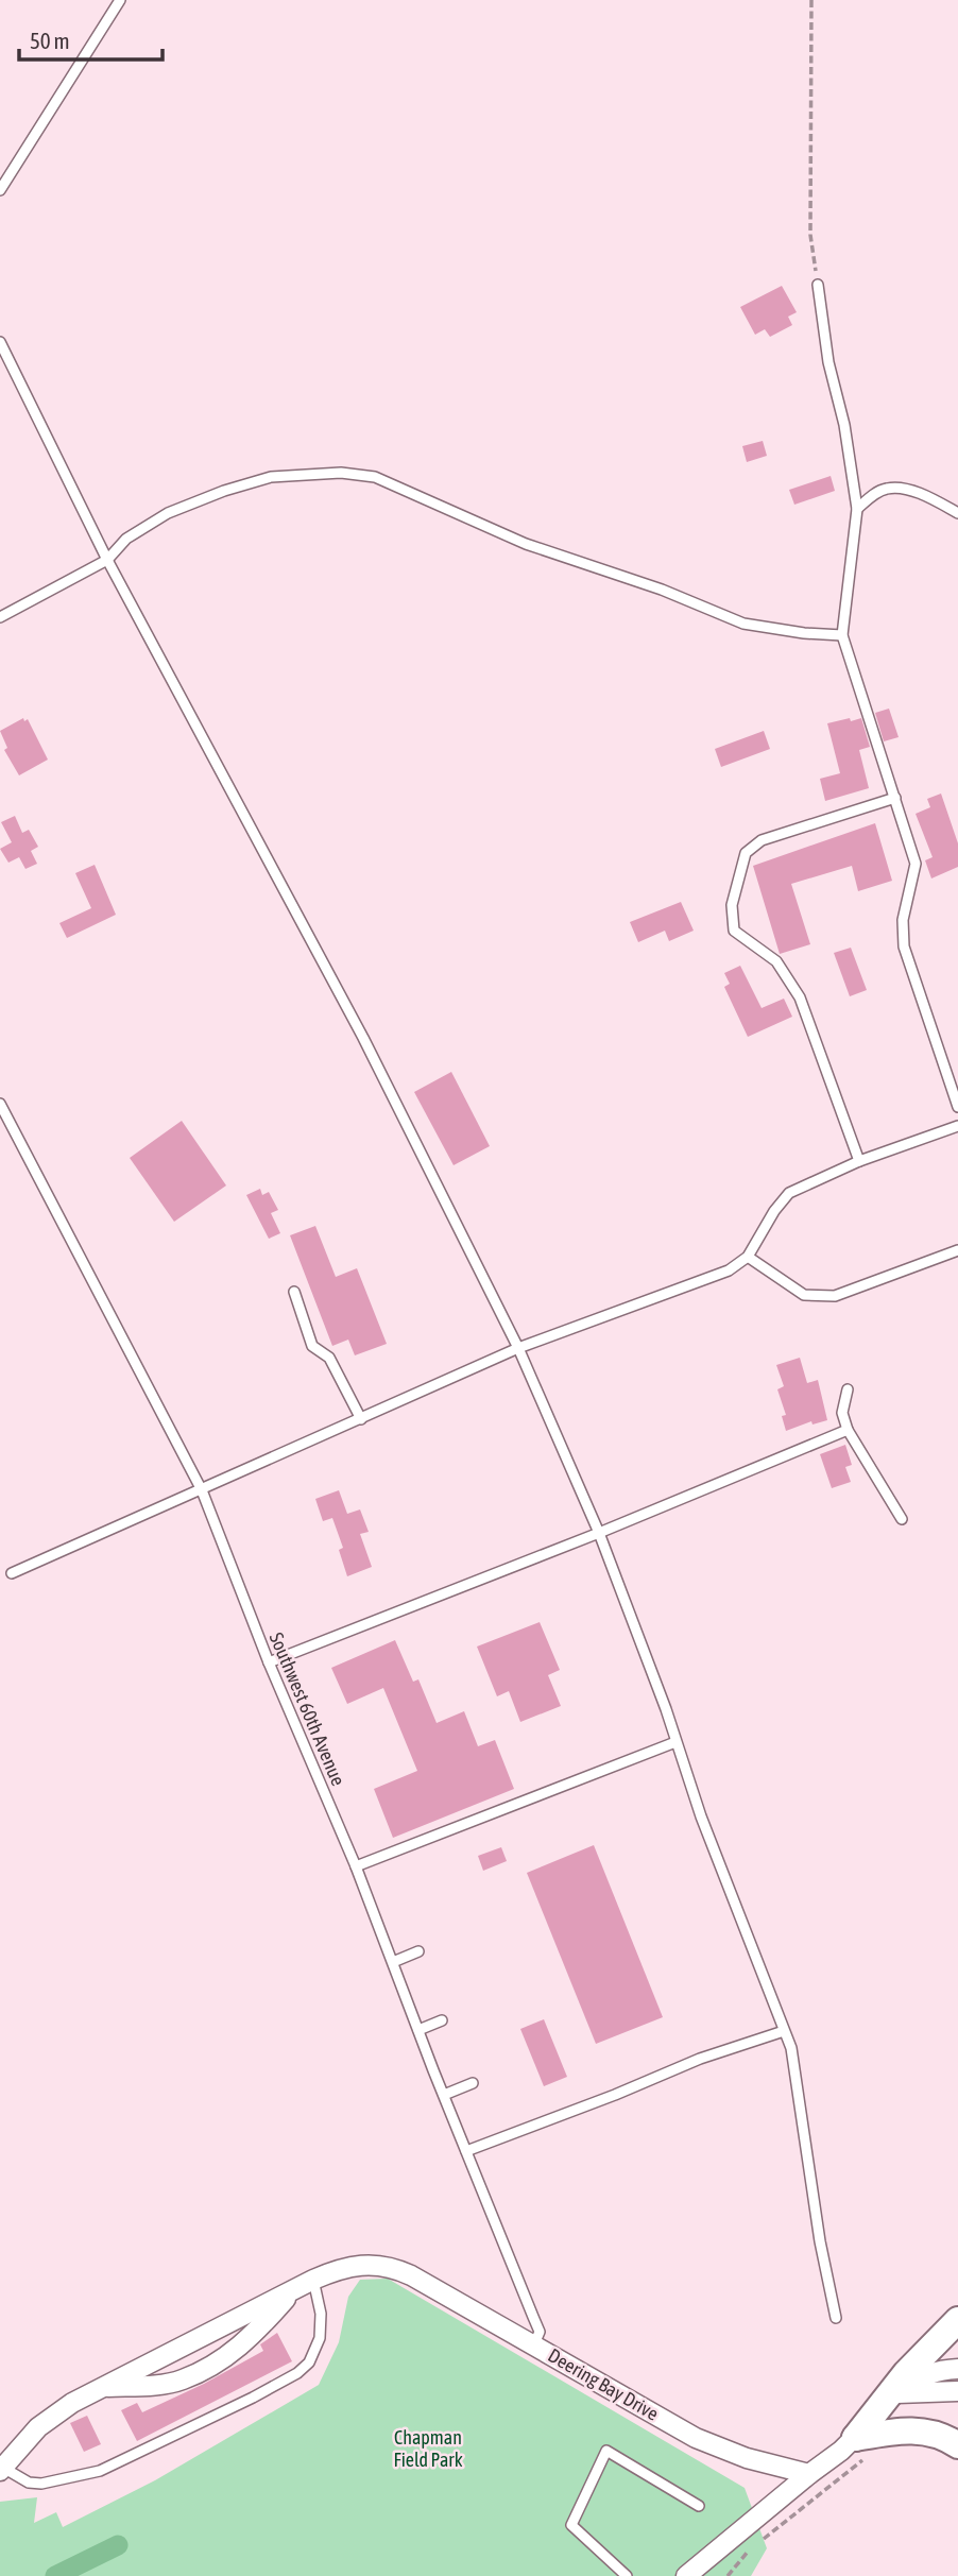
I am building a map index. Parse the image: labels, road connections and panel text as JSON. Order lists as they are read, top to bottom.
{
  "streets": {
    "street": ["Deering Bay Drive"],
    "lane": ["Southwest 60th Avenue"]
  },
  "crossings": [
    ["Southwest 60th Avenue", "Deering Bay Drive"]
  ],
  "parks": ["Chapman Field Park"],
  "scale_bar": "50 m"
}
